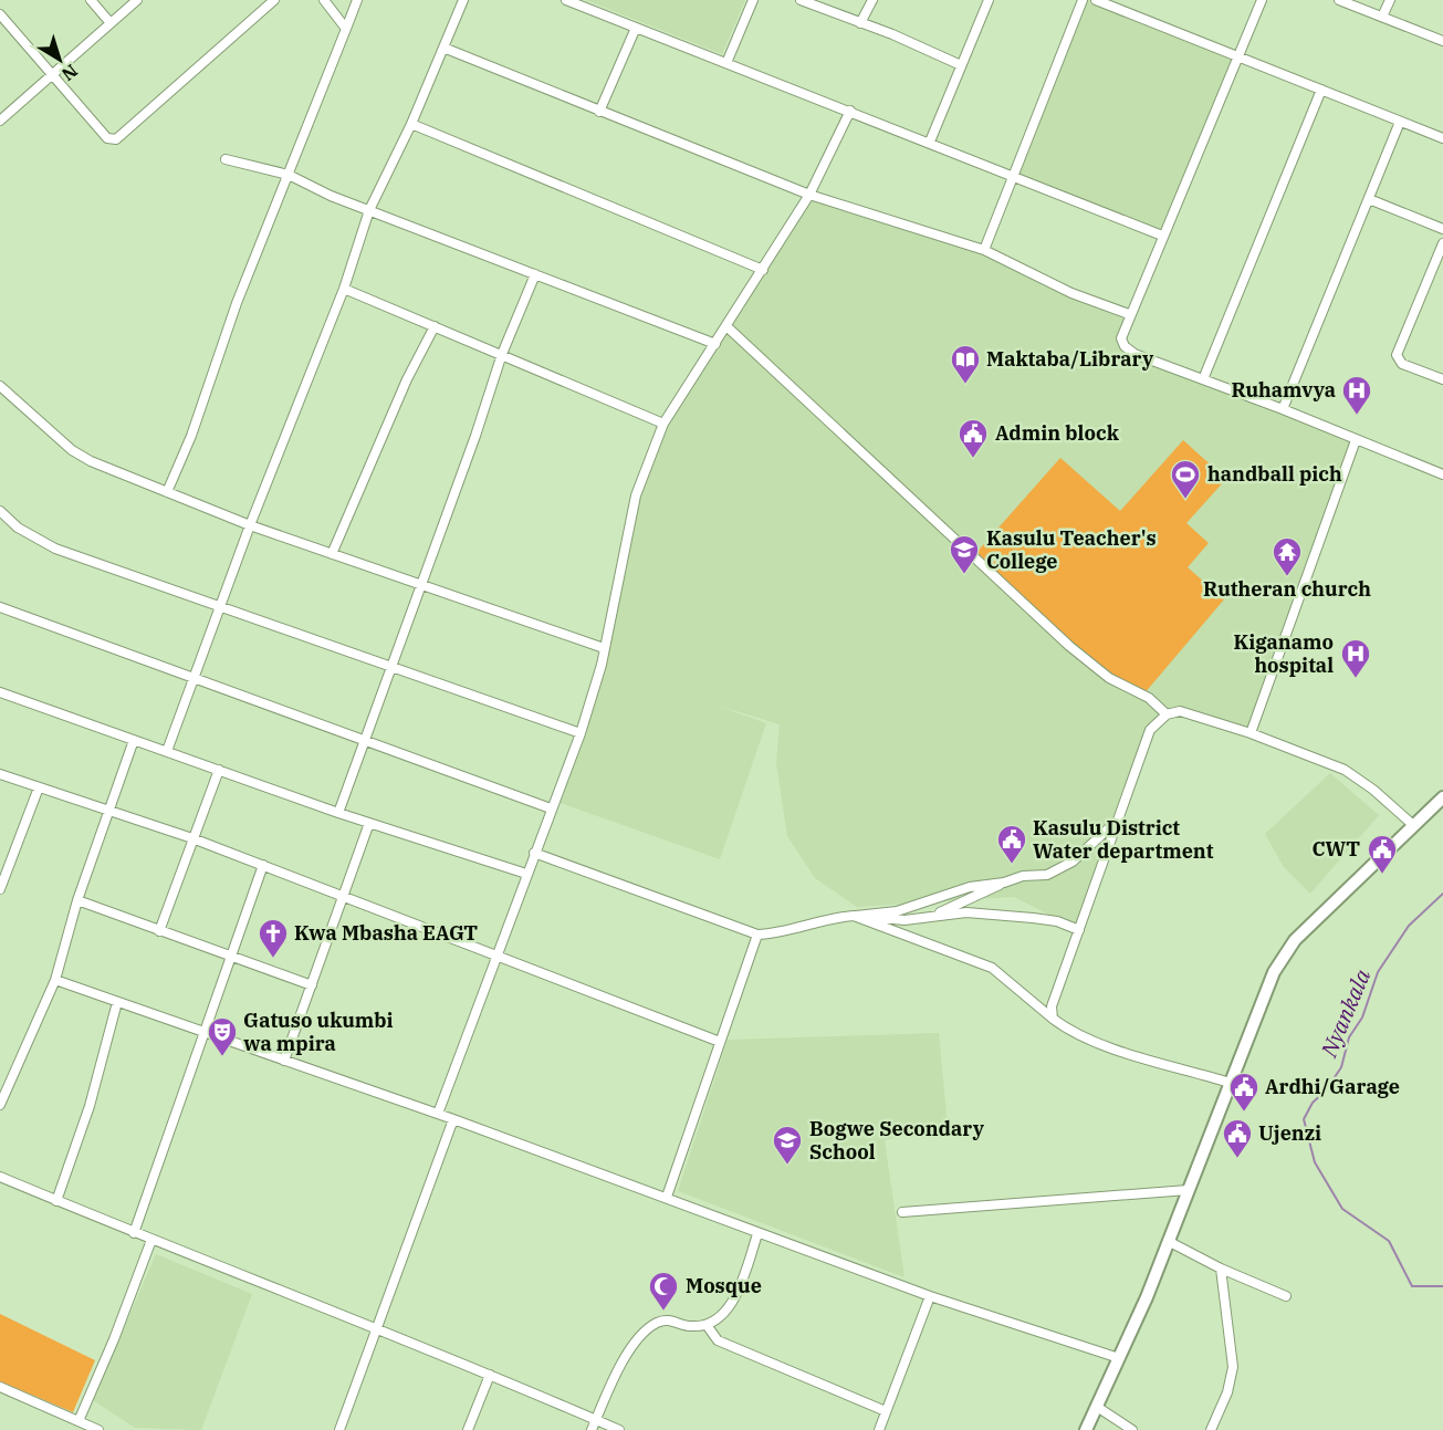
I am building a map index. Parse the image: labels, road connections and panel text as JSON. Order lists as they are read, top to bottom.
{
  "water": ["Nyankala"],
  "places": {
    "library": ["Maktaba/Library"],
    "hospital": ["Ruhamvya", "Kiganamo hospital"],
    "public building": [
      "Admin block",
      "Kasulu District Water department",
      "CWT",
      "Ardhi/Garage",
      "Ujenzi"
    ],
    "sports": ["handball pich"],
    "school or university": ["Kasulu Teacher's College", "Bogwe Secondary School"],
    "temple": ["Rutheran church"],
    "church": ["Kwa Mbasha EAGT"],
    "theatre": ["Gatuso ukumbi wa mpira"],
    "mosque": ["Mosque"]
  },
  "north": "bottom right"
}
